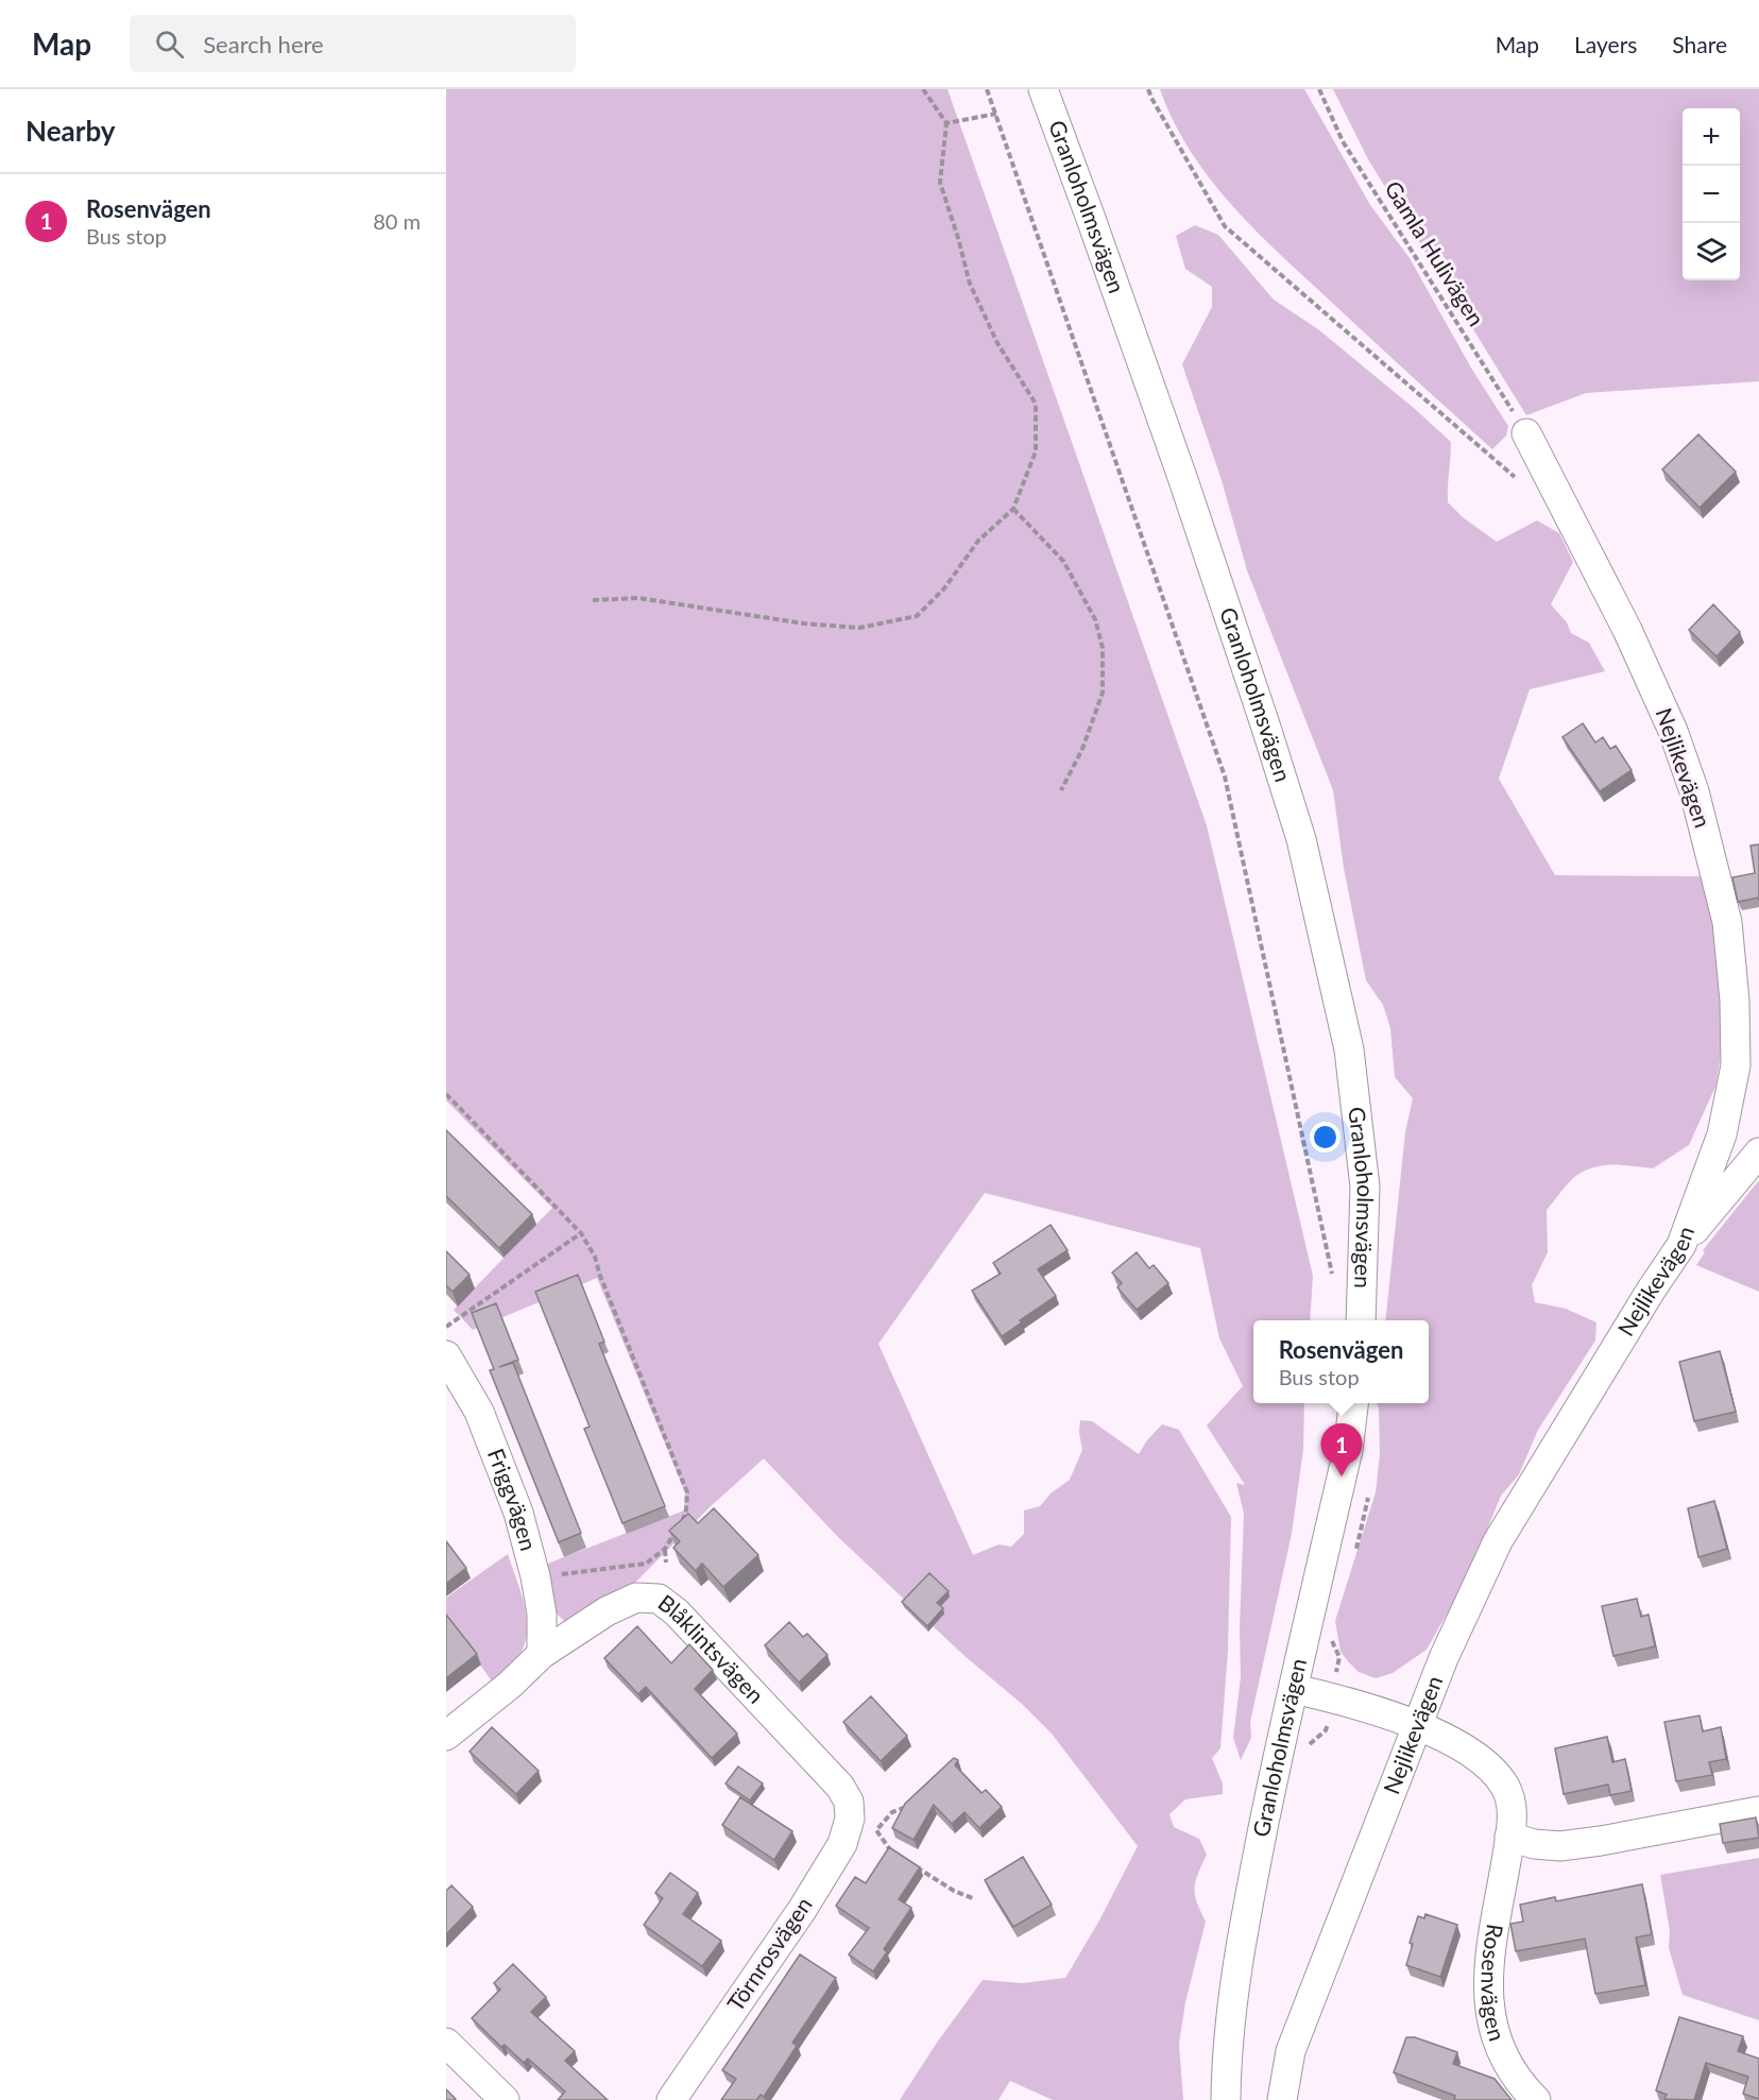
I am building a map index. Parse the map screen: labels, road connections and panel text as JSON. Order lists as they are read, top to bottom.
{
  "streets": {
    "street": [
      "Granloholmsvägen",
      "Nejlikevägen",
      "Friggvägen",
      "Blåklintsvägen",
      "Törnrosvägen",
      "Rosenvägen"
    ],
    "path": ["Gamla Hulivägen"]
  },
  "crossings": [
    ["Granloholmsvägen", "Rosenvägen"],
    ["Gamla Hulivägen", "Nejlikevägen"],
    ["Nejlikevägen", "Rosenvägen"],
    ["Friggvägen", "Blåklintsvägen"],
    ["Blåklintsvägen", "Törnrosvägen"]
  ],
  "page": {
    "header": "Map",
    "search": "Search here",
    "nav": ["Map", "Layers", "Share"],
    "heading": "Nearby",
    "map_buttons": ["+", "−"],
    "list": [
      {
        "mark": "1",
        "name": "Rosenvägen",
        "note": "Bus stop",
        "value": "80 m"
      }
    ],
    "popup": ["Rosenvägen", "Bus stop"],
    "pins": "1"
  }
}
